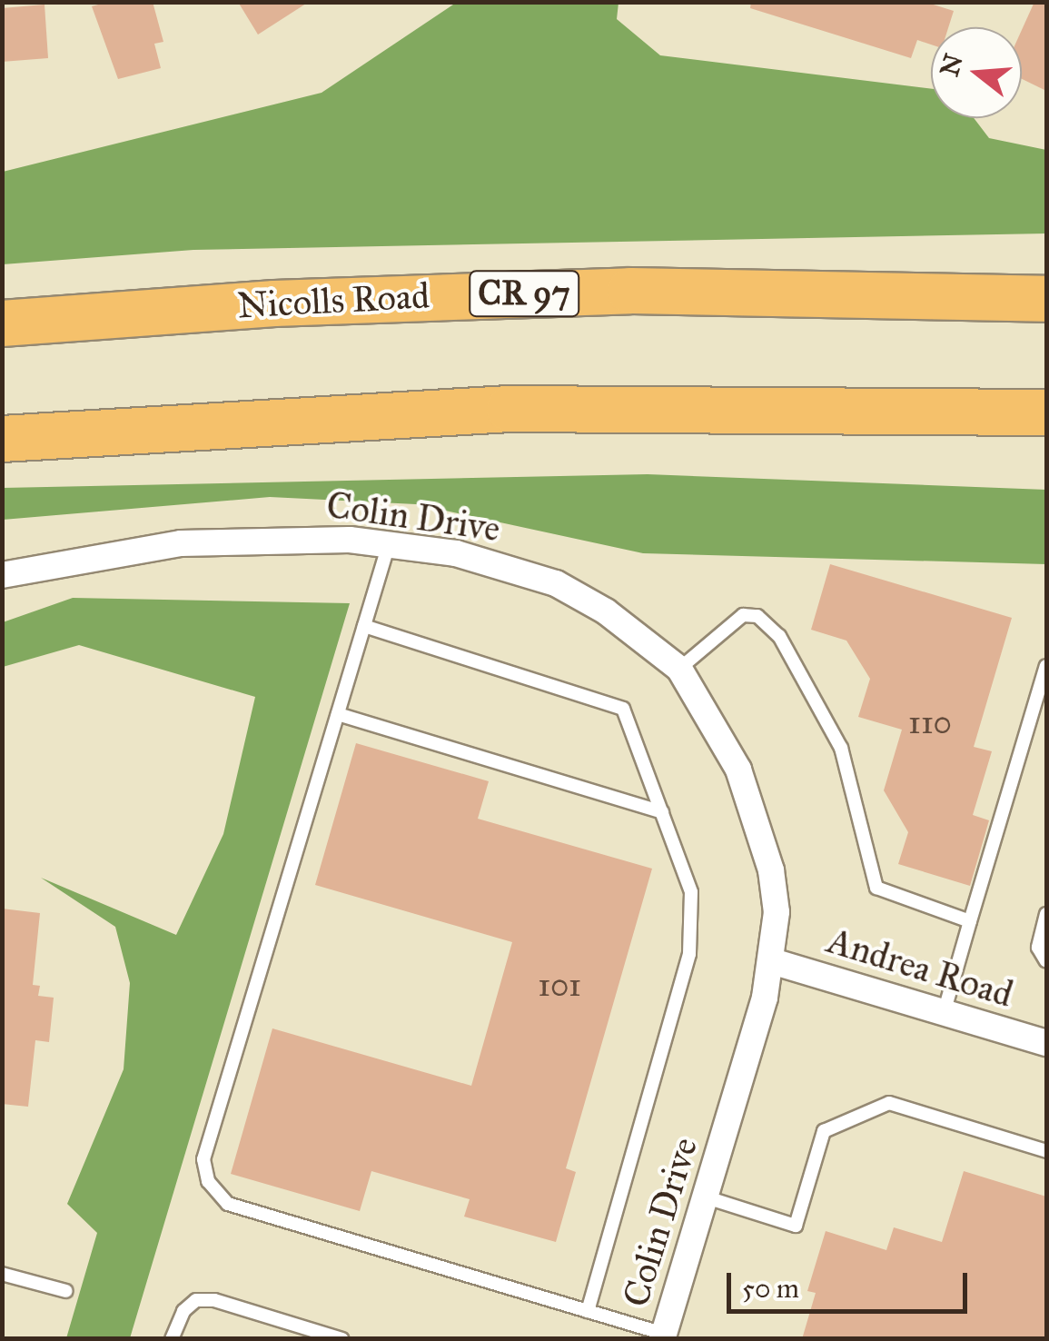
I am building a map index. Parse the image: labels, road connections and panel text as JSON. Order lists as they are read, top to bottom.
{
  "streets": {
    "highway": ["CR 97", "Nicolls Road"],
    "street": ["Colin Drive", "Andrea Road"]
  },
  "crossings": [
    ["Colin Drive", "Andrea Road"]
  ],
  "house_numbers": ["110", "101"],
  "scale_bar": "50 m",
  "north": "left"
}
